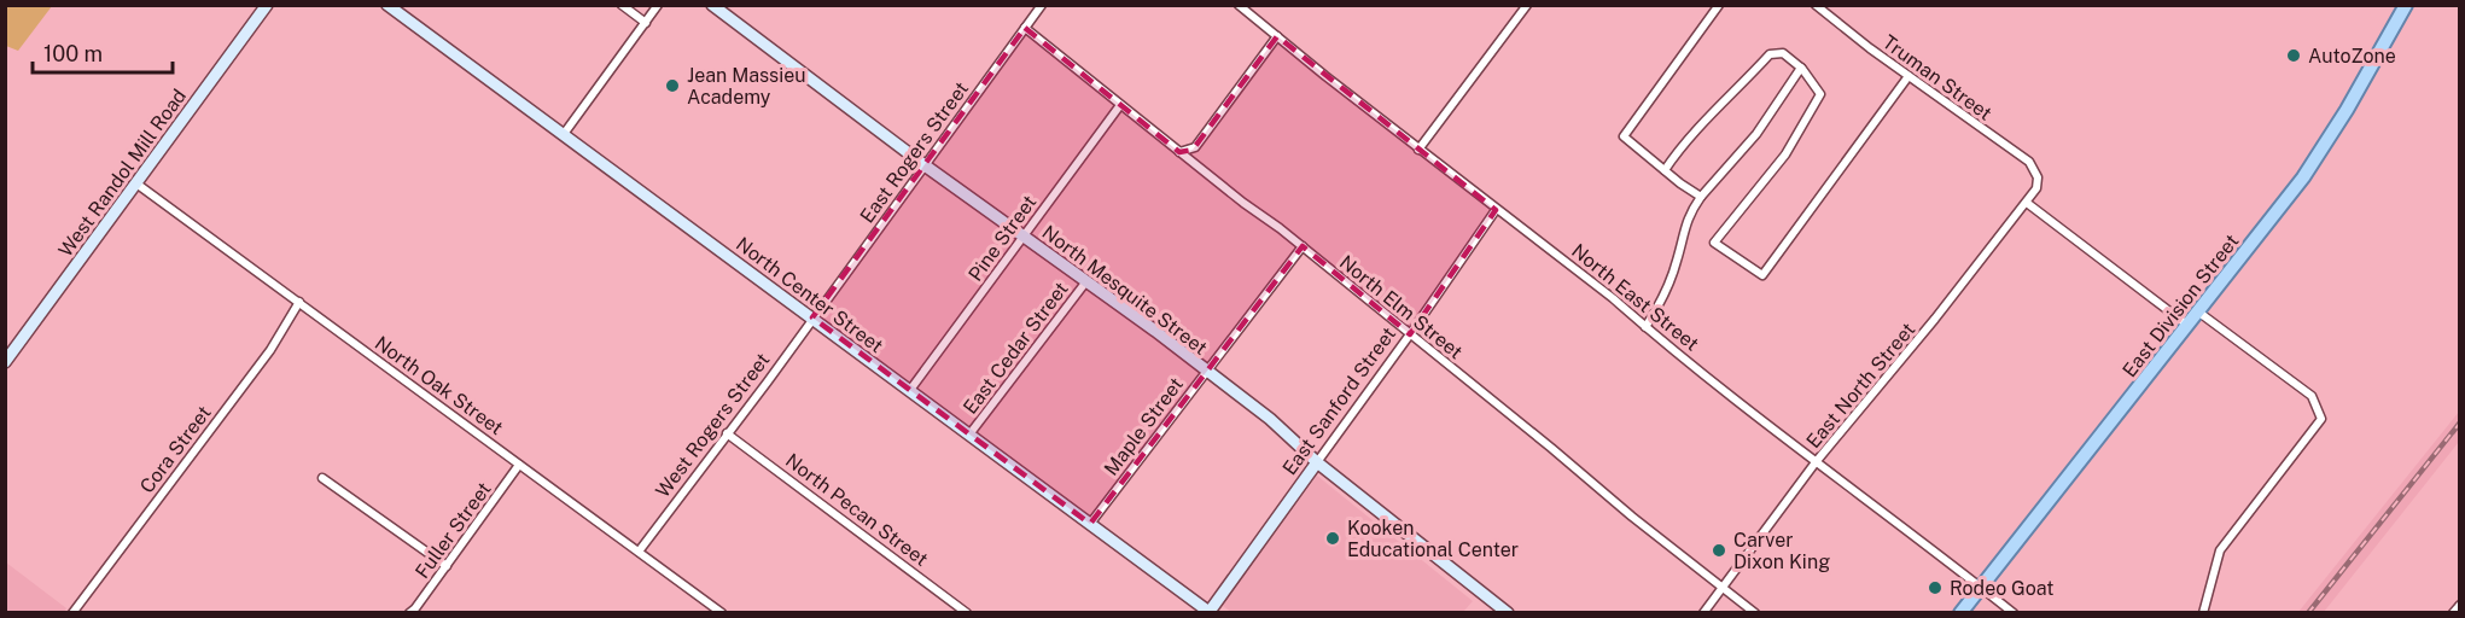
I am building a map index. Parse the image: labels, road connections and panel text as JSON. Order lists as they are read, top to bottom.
{
  "streets": {
    "main road": [
      "West Randol Mill Road",
      "North Mesquite Street",
      "North Center Street",
      "East Division Street",
      "East Sanford Street"
    ],
    "street": [
      "Truman Street",
      "East Rogers Street",
      "Pine Street",
      "North East Street",
      "North Elm Street",
      "East Cedar Street",
      "North Oak Street",
      "East North Street",
      "West Rogers Street",
      "Maple Street",
      "Cora Street",
      "North Pecan Street",
      "Fuller Street"
    ]
  },
  "crossings": [
    ["Truman Street", "East North Street"],
    ["East Rogers Street", "North Mesquite Street"],
    ["East Rogers Street", "North Center Street"],
    ["East Rogers Street", "North Elm Street"],
    ["East Rogers Street", "West Rogers Street"],
    ["West Randol Mill Road", "North Oak Street"],
    ["Pine Street", "North Mesquite Street"],
    ["Pine Street", "North Center Street"],
    ["Pine Street", "North Elm Street"],
    ["North Mesquite Street", "East Cedar Street"],
    ["North Mesquite Street", "East Sanford Street"],
    ["North Mesquite Street", "Maple Street"],
    ["North Center Street", "East Cedar Street"],
    ["North Center Street", "East Sanford Street"],
    ["North Center Street", "West Rogers Street"],
    ["North Center Street", "Maple Street"],
    ["North East Street", "East Division Street"],
    ["North East Street", "East North Street"],
    ["North East Street", "East Sanford Street"],
    ["North Elm Street", "East North Street"],
    ["North Elm Street", "East Sanford Street"],
    ["North Elm Street", "Maple Street"],
    ["North Oak Street", "West Rogers Street"],
    ["North Oak Street", "Cora Street"],
    ["North Oak Street", "Fuller Street"],
    ["West Rogers Street", "North Pecan Street"]
  ],
  "places": [
    "AutoZone",
    "Jean Massieu Academy",
    "Kooken Educational Center",
    "Carver Dixon King",
    "Rodeo Goat"
  ],
  "scale_bar": "100 m"
}
